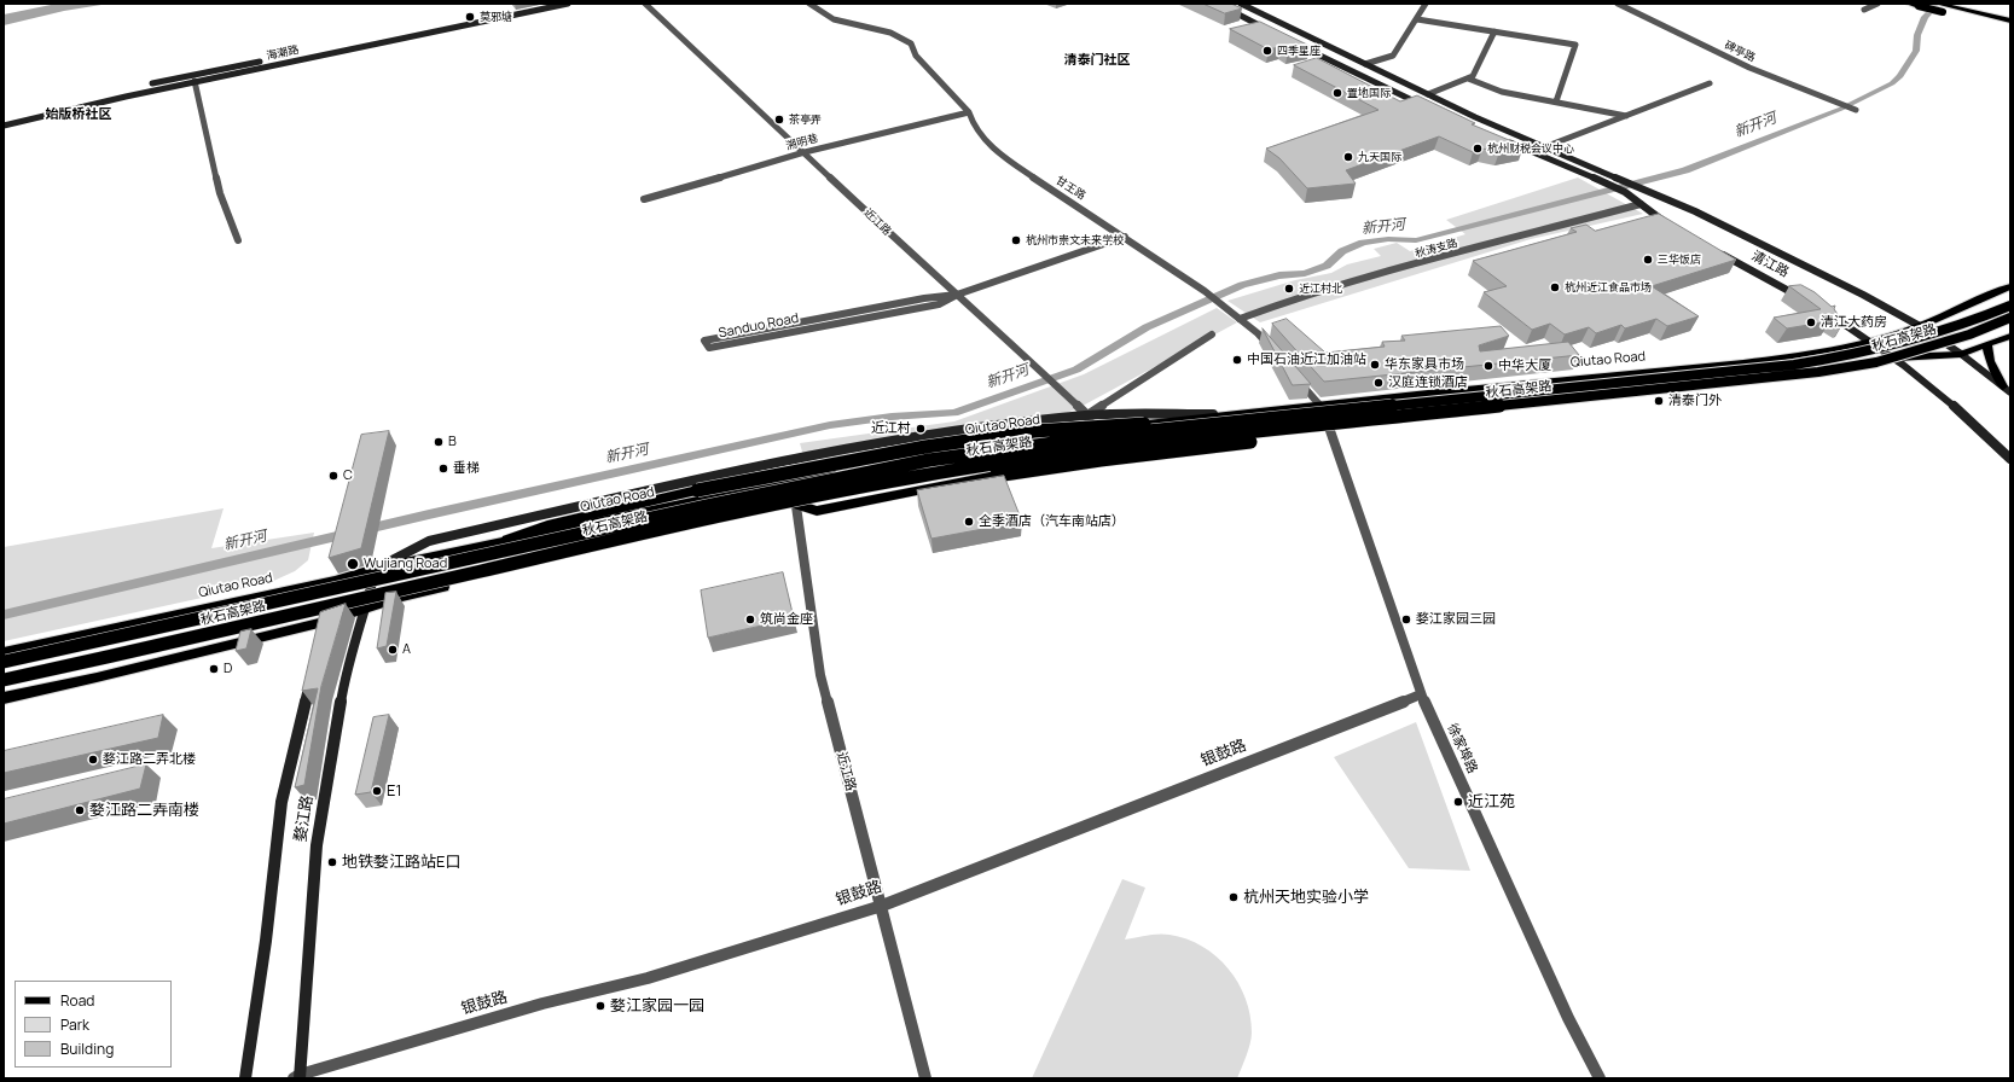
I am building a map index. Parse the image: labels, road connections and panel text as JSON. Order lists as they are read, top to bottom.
{
  "streets": {
    "highway": ["秋石高架路"],
    "main road": [
      "海潮路",
      "清江路",
      "Qiutao Road",
      "婺江路"
    ],
    "street": [
      "碑亭路",
      "溯明巷",
      "甘王路",
      "近江路",
      "秋涛支路",
      "Sanduo Road",
      "徐家埠路",
      "银鼓路"
    ]
  },
  "crossings": [
    ["溯明巷", "甘王路"],
    ["溯明巷", "近江路"],
    ["甘王路", "秋涛支路"],
    ["甘王路", "Sanduo Road"],
    ["近江路", "Sanduo Road"],
    ["近江路", "Qiutao Road"],
    ["近江路", "银鼓路"],
    ["Qiutao Road", "婺江路"],
    ["徐家埠路", "银鼓路"],
    ["银鼓路", "婺江路"]
  ],
  "districts": ["清泰门社区", "始版桥社区"],
  "water": ["新开河"],
  "places": [
    "莫邪塘",
    "四季星座",
    "置地国际",
    "茶亭弄",
    "杭州财税会议中心",
    "九天国际",
    "杭州市崇文未来学校",
    "三华饭店",
    "杭州近江食品市场",
    "近江村北",
    "清江大药房",
    "中国石油近江加油站",
    "华东家具市场",
    "中华大厦",
    "汉庭连锁酒店",
    "清泰门外",
    "近江村",
    "B",
    "垂梯",
    "C",
    "全季酒店（汽车南站店）",
    "Wujiang Road",
    "筑尚金座",
    "婺江家园三园",
    "A",
    "D",
    "婺江路二弄北楼",
    "E1",
    "近江苑",
    "婺江路二弄南楼",
    "地铁婺江路站E口",
    "杭州天地实验小学",
    "婺江家园一园"
  ],
  "legend": ["Road", "Park", "Building"]
}
